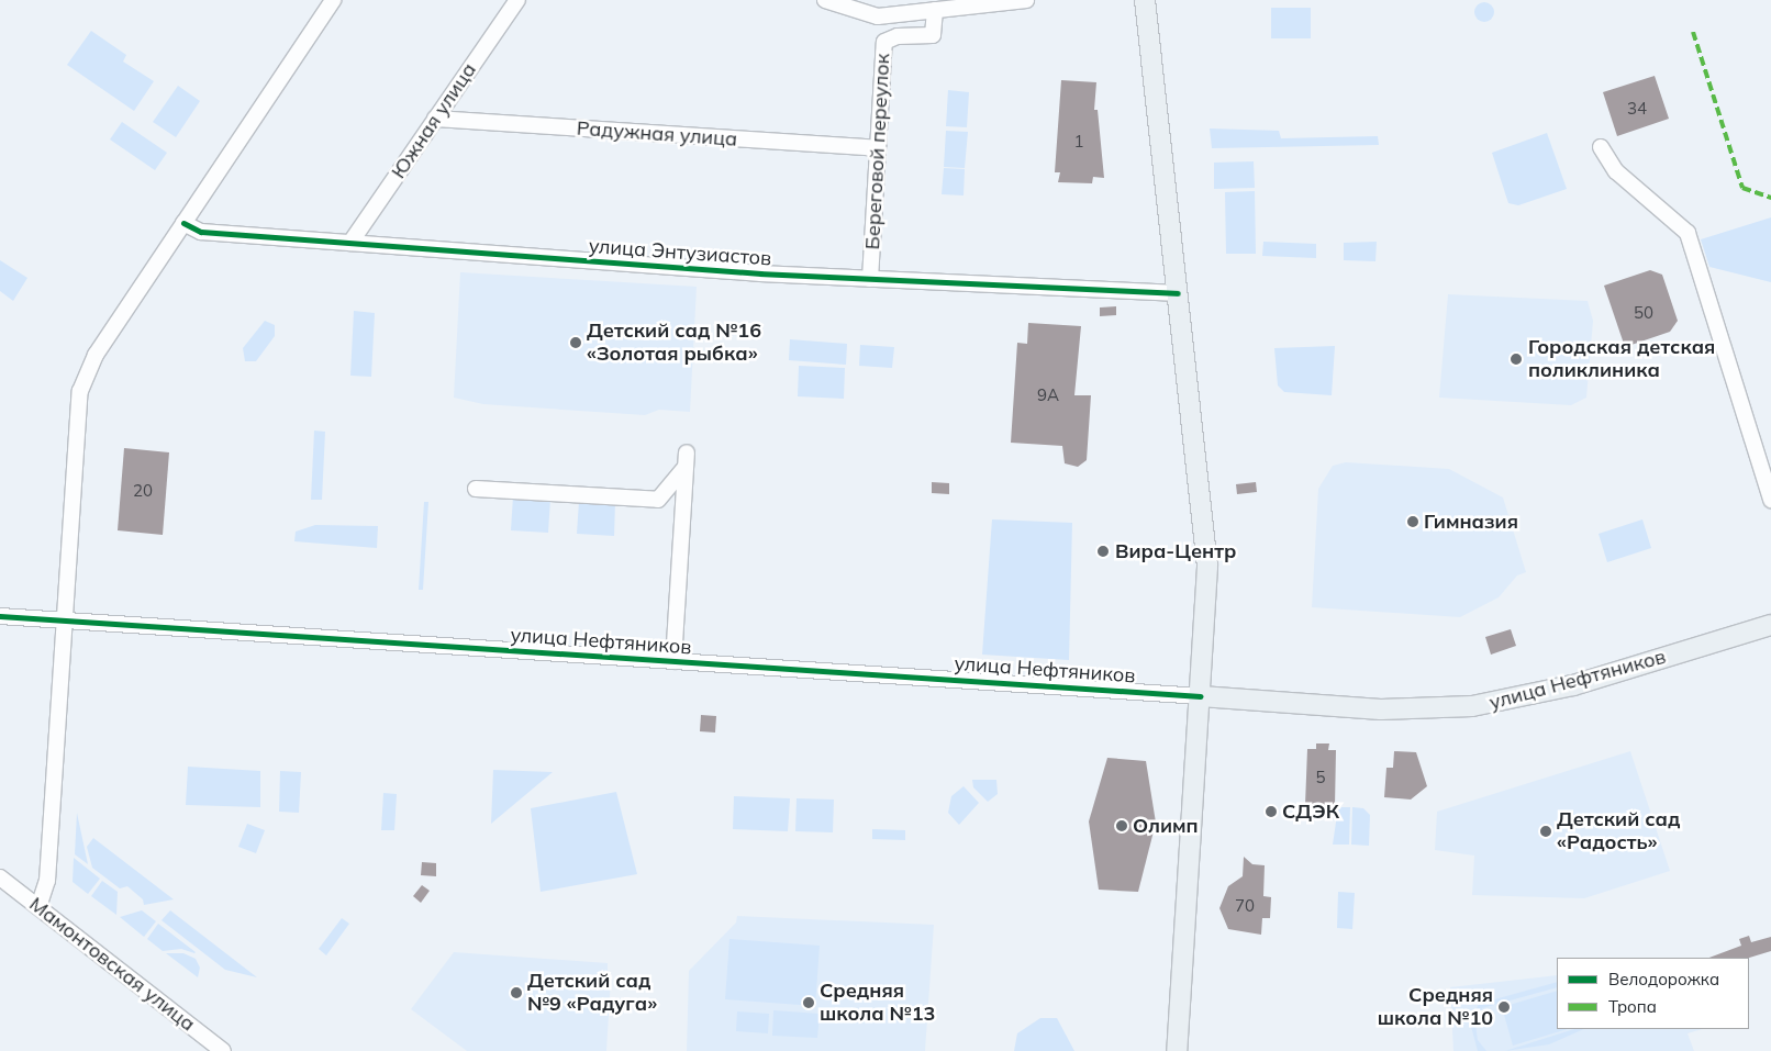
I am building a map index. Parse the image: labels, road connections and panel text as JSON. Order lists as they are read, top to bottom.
{
  "streets": {
    "main road": ["улица Нефтяников"],
    "street": [
      "Южная улица",
      "Радужная улица",
      "Береговой переулок",
      "улица Энтузиастов",
      "Мамонтовская улица"
    ]
  },
  "crossings": [
    ["Южная улица", "Радужная улица"],
    ["Южная улица", "улица Энтузиастов"],
    ["Радужная улица", "Береговой переулок"],
    ["Береговой переулок", "улица Энтузиастов"]
  ],
  "places": [
    "Детский сад №16 «Золотая рыбка»",
    "Городская детская поликлиника",
    "Гимназия",
    "Вира-Центр",
    "СДЭК",
    "Олимп",
    "Детский сад «Радость»",
    "Детский сад №9 «Радуга»",
    "Средняя школа №13",
    "Средняя школа №10"
  ],
  "house_numbers": [
    "34",
    "1",
    "50",
    "9А",
    "20",
    "5",
    "70"
  ],
  "legend": ["Велодорожка", "Тропа"]
}
